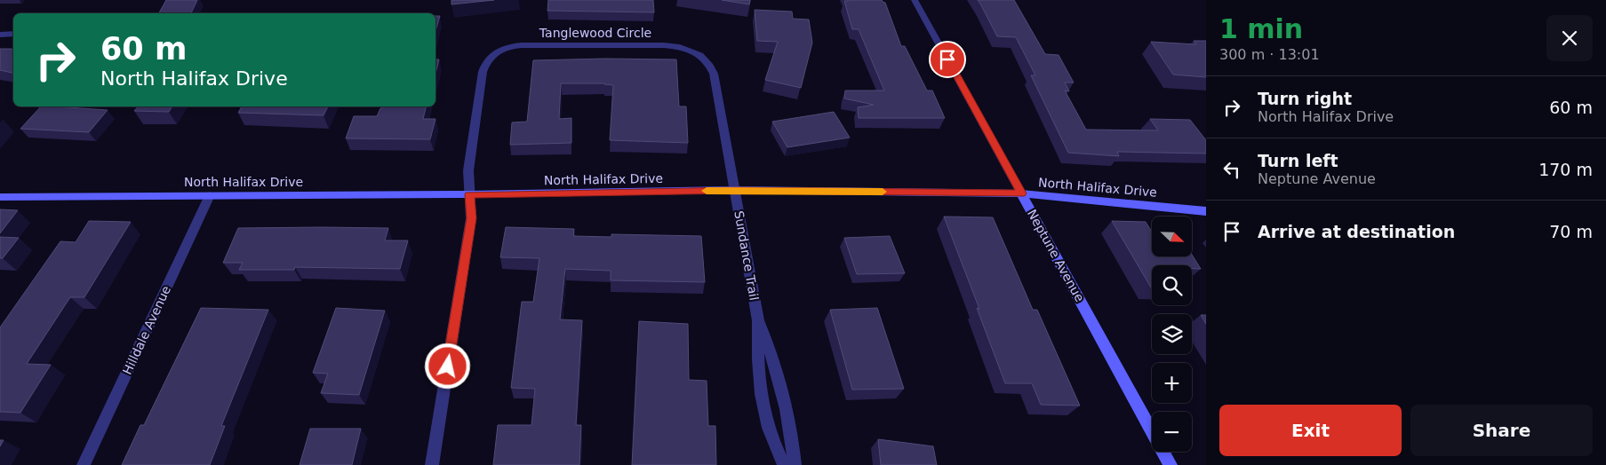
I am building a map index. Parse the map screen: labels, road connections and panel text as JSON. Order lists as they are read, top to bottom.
{
  "streets": {
    "street": [
      "Tanglewood Circle",
      "North Halifax Drive",
      "Sundance Trail",
      "Neptune Avenue",
      "Hilldale Avenue"
    ]
  },
  "crossings": [
    ["Tanglewood Circle", "North Halifax Drive"],
    ["Tanglewood Circle", "Sundance Trail"],
    ["North Halifax Drive", "Sundance Trail"],
    ["North Halifax Drive", "Neptune Avenue"],
    ["North Halifax Drive", "Hilldale Avenue"]
  ],
  "north": "bottom right",
  "page": {
    "heading": ["1 min", "300 m · 13:01"],
    "turn": ["60 m", "North Halifax Drive"],
    "list": [
      {
        "name": "Turn right",
        "note": "North Halifax Drive",
        "value": "60 m"
      },
      {
        "name": "Turn left",
        "note": "Neptune Avenue",
        "value": "170 m"
      },
      {
        "name": "Arrive at destination",
        "value": "70 m"
      }
    ],
    "map_buttons": ["+", "−"],
    "buttons": ["Exit", "Share"]
  }
}
